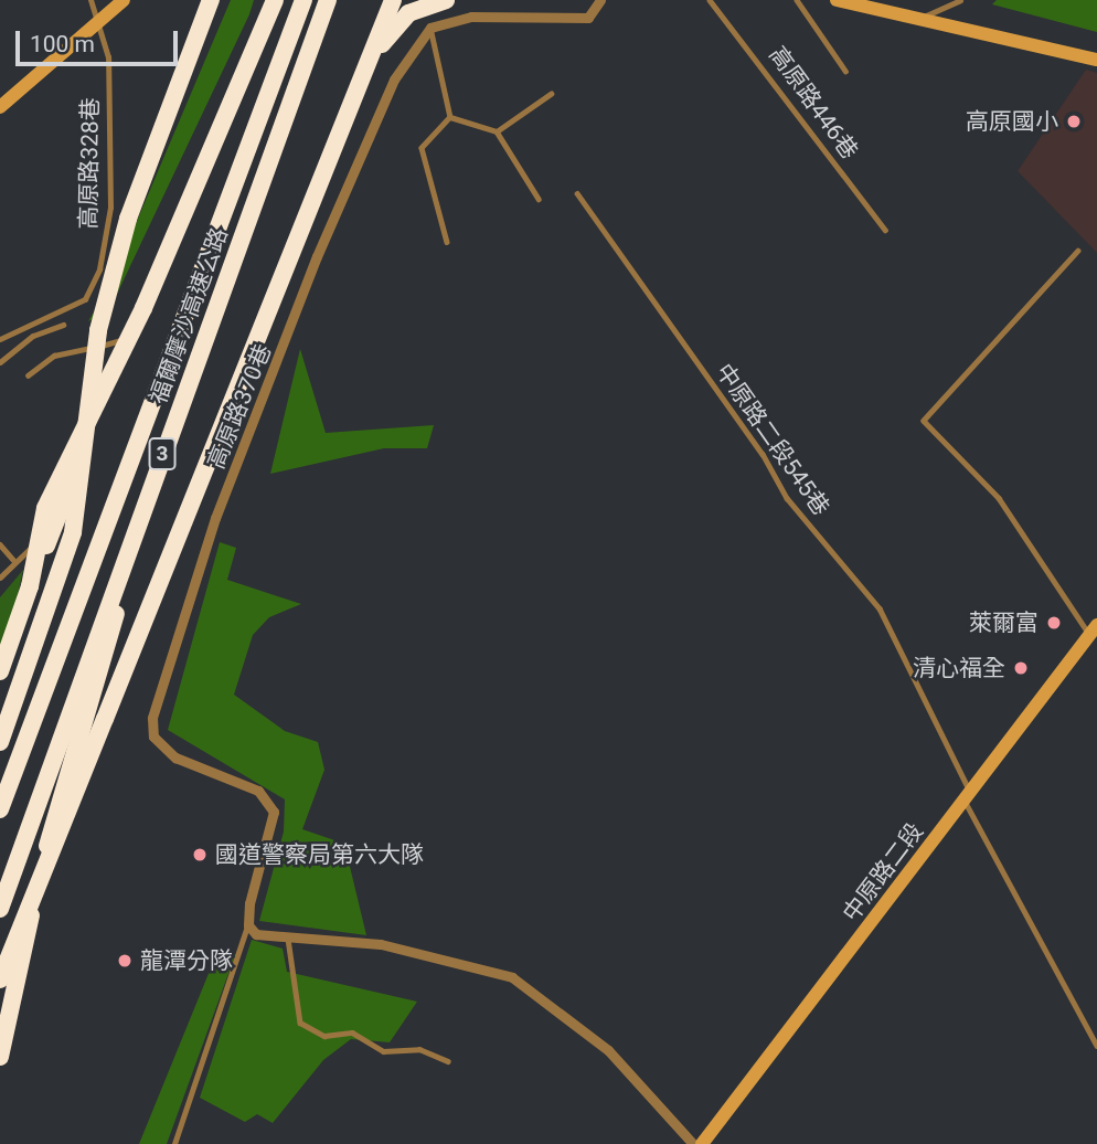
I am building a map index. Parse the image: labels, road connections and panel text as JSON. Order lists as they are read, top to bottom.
{
  "streets": {
    "highway": ["福爾摩沙高速公路", "3"],
    "street": ["高原路370巷", "中原路二段"],
    "lane": ["高原路446巷", "高原路328巷", "中原路二段545巷"]
  },
  "crossings": [
    ["中原路二段545巷", "中原路二段"]
  ],
  "places": [
    "高原國小",
    "萊爾富",
    "清心福全",
    "國道警察局第六大隊",
    "龍潭分隊"
  ],
  "scale_bar": "100 m"
}
